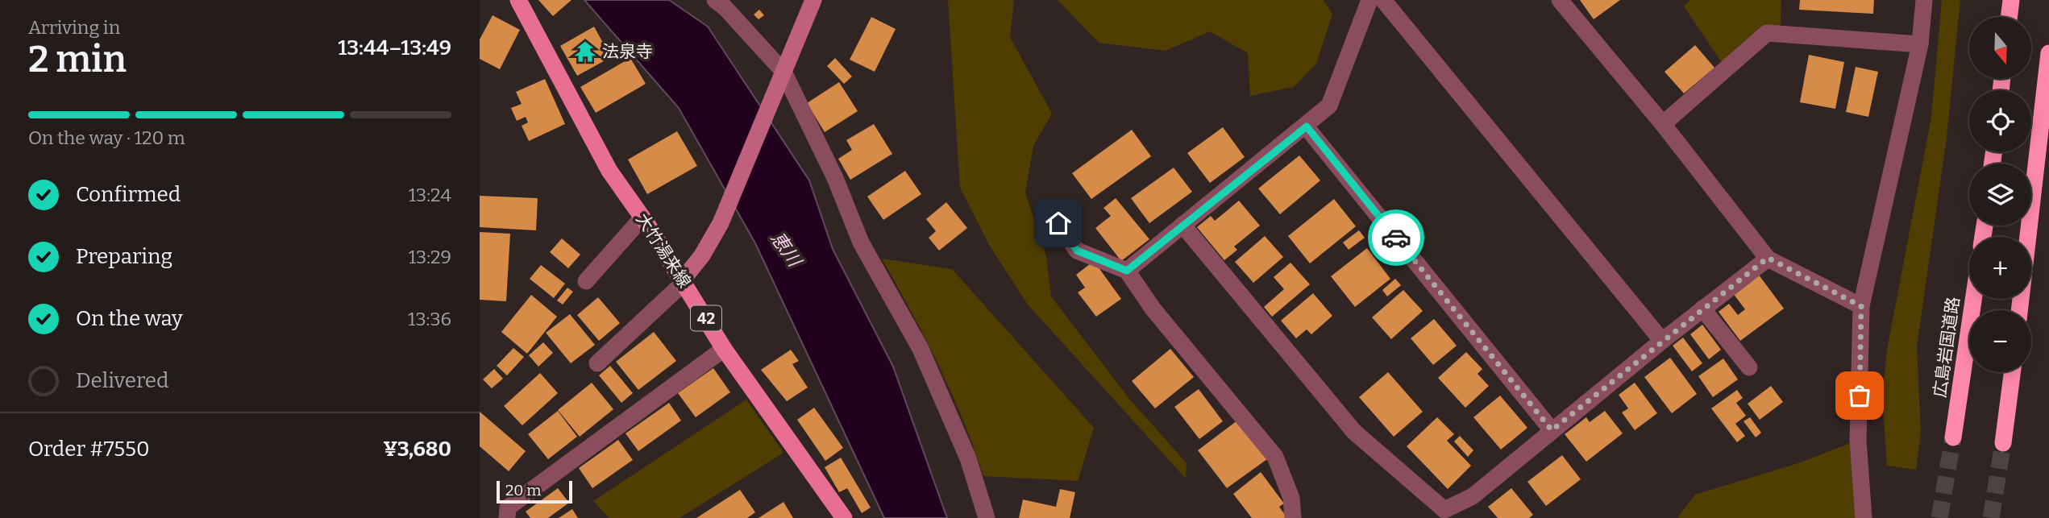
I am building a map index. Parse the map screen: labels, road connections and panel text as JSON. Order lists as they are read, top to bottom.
{
  "streets": {
    "highway": ["広島岩国道路"],
    "main road": ["大竹湯来線", "42"]
  },
  "water": ["恵川"],
  "places": {
    "temple": ["法泉寺"]
  },
  "scale_bar": "20 m",
  "north": "bottom",
  "page": {
    "heading": ["2 min", "Arriving in", "13:44–13:49"],
    "panel": ["Order #7550", "¥3,680"],
    "map_buttons": ["+", "−"],
    "bar": "On the way · 120 m",
    "list": [
      ["Confirmed", "13:24"],
      ["Preparing", "13:29"],
      ["On the way", "13:36"],
      "Delivered"
    ],
    "scale": "20 m"
  }
}
